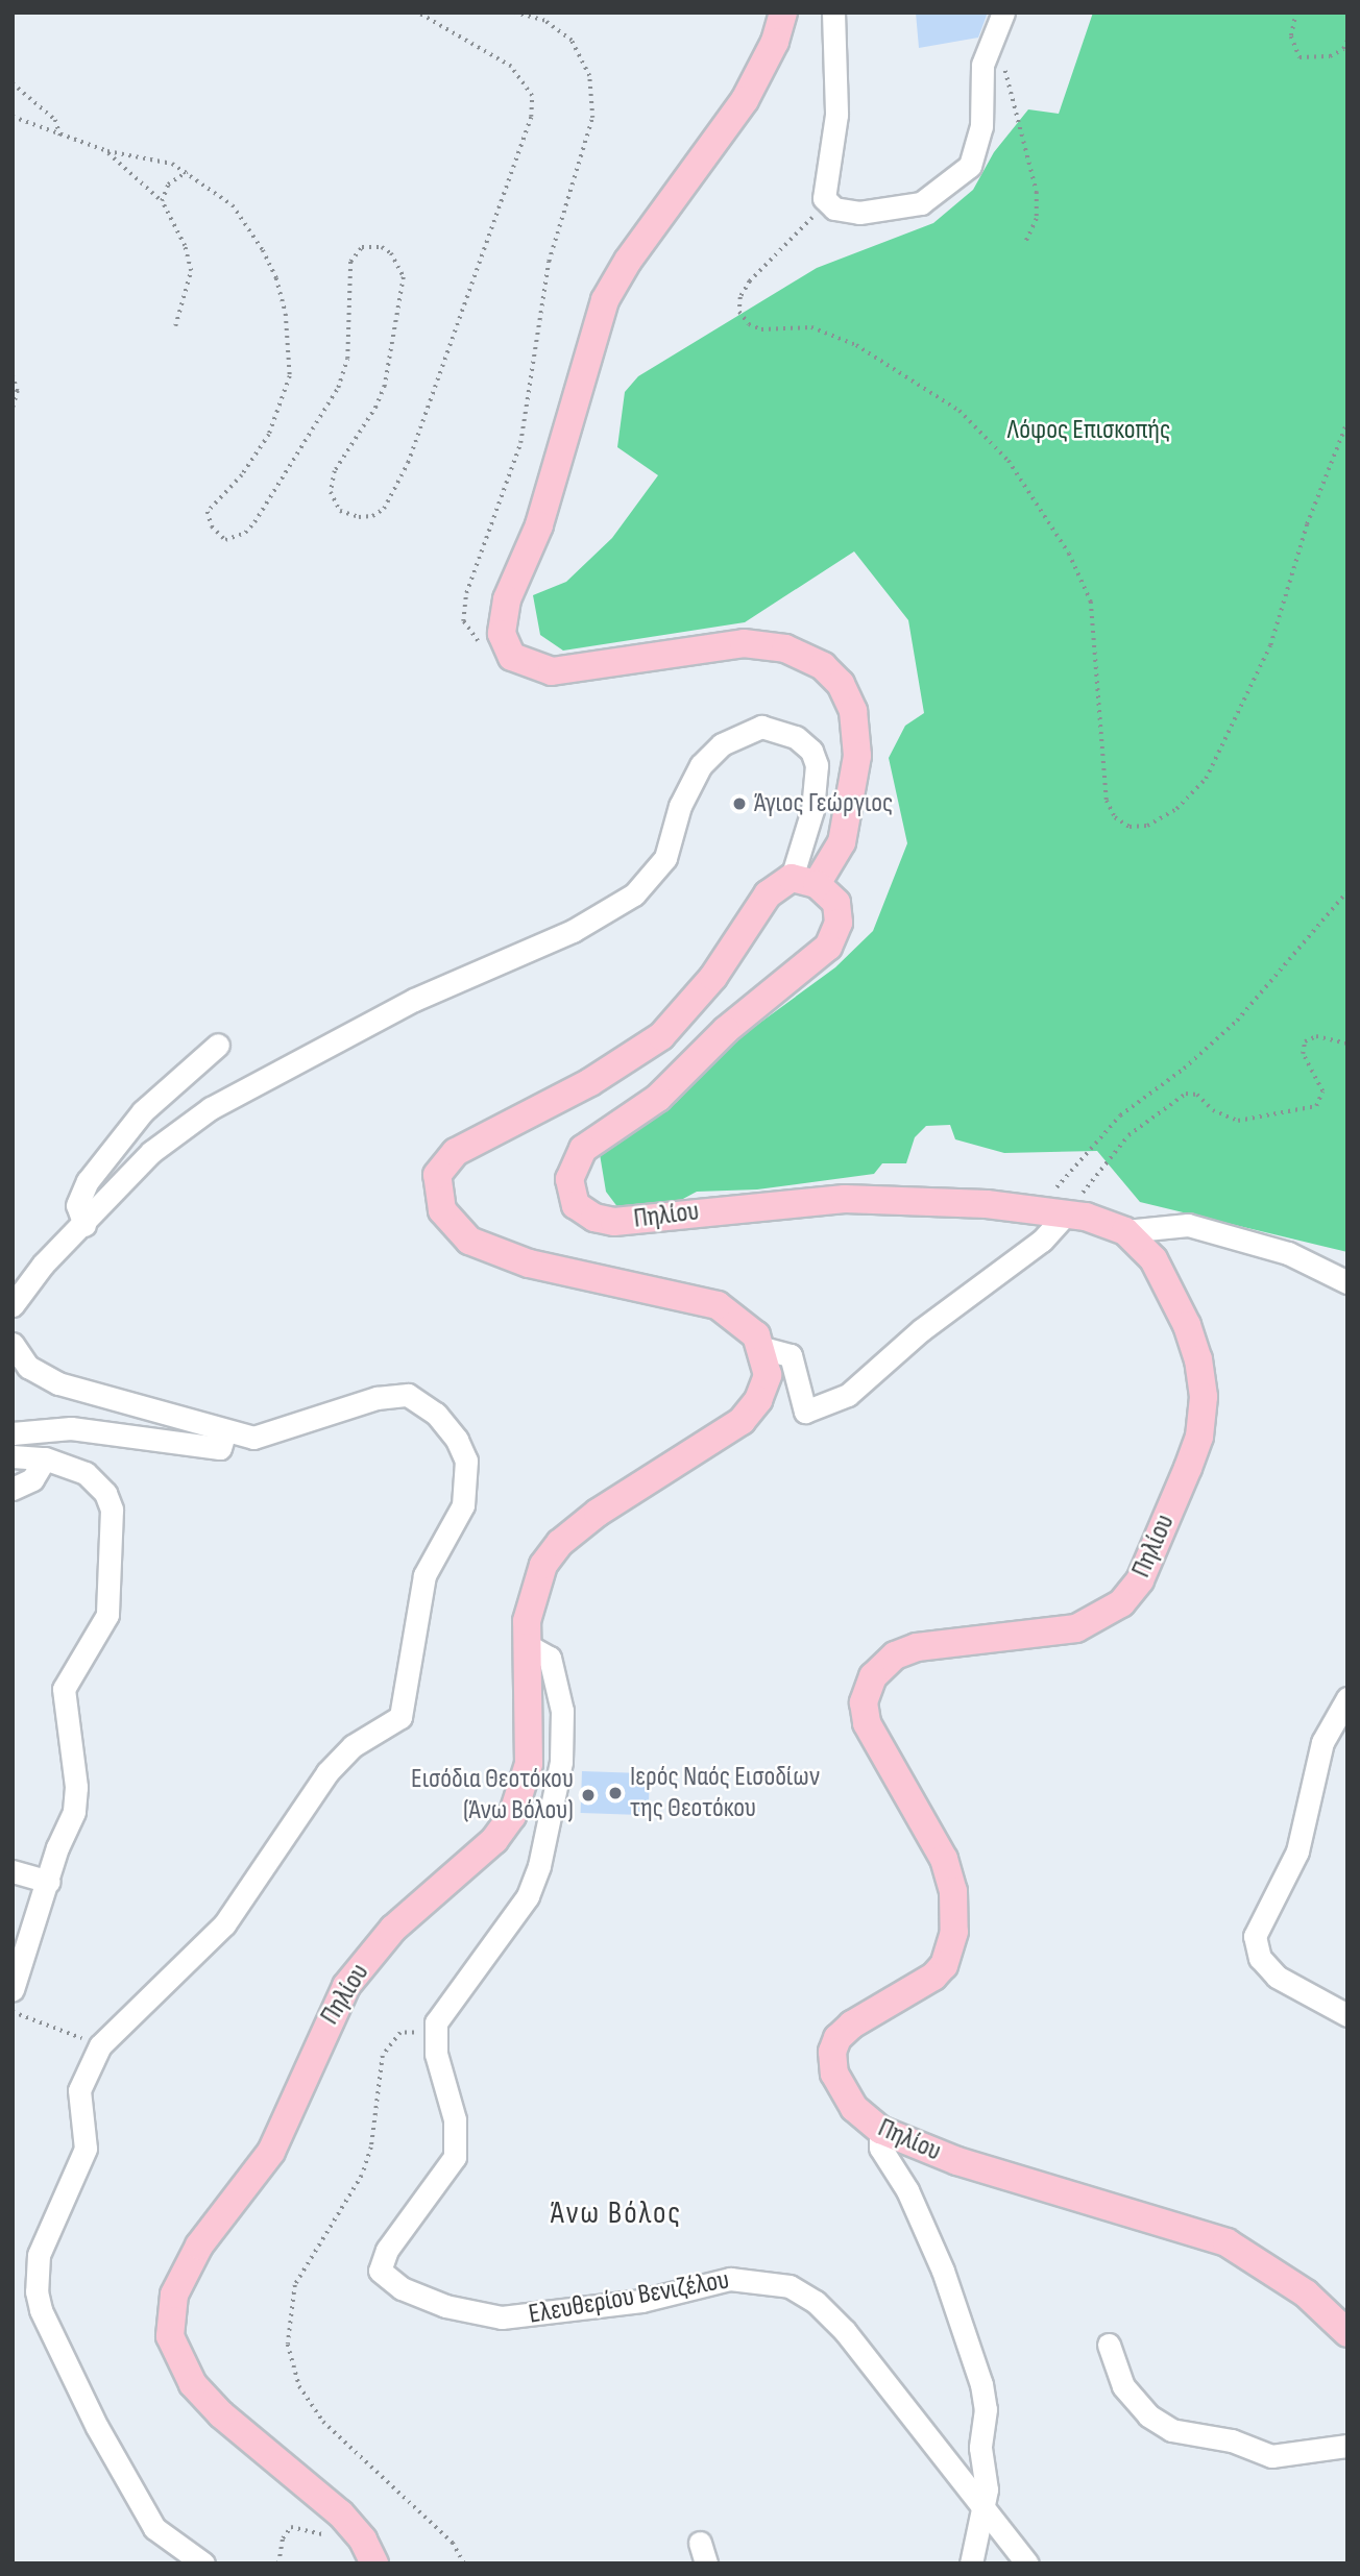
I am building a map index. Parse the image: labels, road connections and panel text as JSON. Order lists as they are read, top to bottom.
{
  "streets": {
    "main road": ["Πηλίου"],
    "street": ["Ελευθερίου Βενιζέλου"]
  },
  "districts": ["Άνω Βόλος"],
  "parks": ["Λόφος Επισκοπής"],
  "places": ["Άγιος Γεώργιος", "Ιερός Ναός Εισοδίων της Θεοτόκου", "Εισόδια Θεοτόκου (Άνω Βόλου)"]
}
